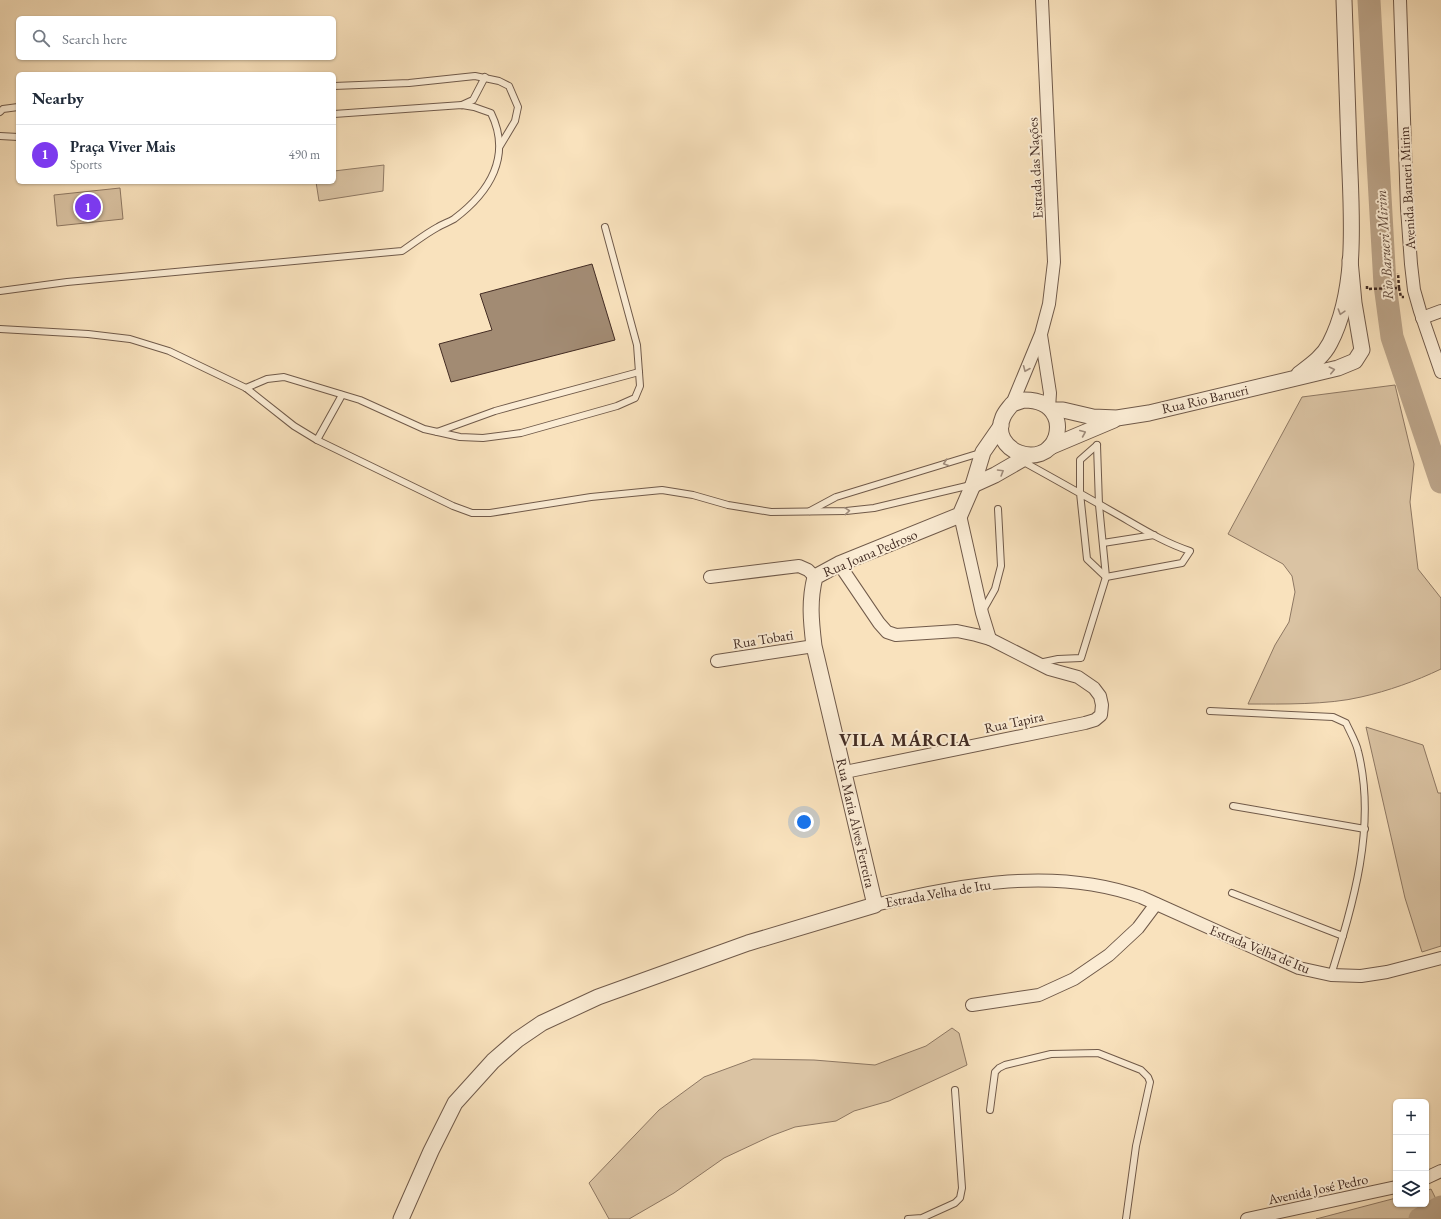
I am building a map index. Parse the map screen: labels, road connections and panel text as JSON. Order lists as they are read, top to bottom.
{
  "streets": {
    "street": [
      "Estrada das Nações",
      "Avenida Barueri Mirim",
      "Rua Rio Barueri",
      "Rua Joana Pedroso",
      "Rua Tobati",
      "Rua Tapira",
      "Rua Maria Alves Ferreira",
      "Estrada Velha de Itu",
      "Avenida José Pedro"
    ]
  },
  "crossings": [
    ["Estrada das Nações", "Rua Rio Barueri"],
    ["Rua Joana Pedroso", "Rua Maria Alves Ferreira"],
    ["Rua Tobati", "Rua Maria Alves Ferreira"],
    ["Rua Tapira", "Rua Maria Alves Ferreira"],
    ["Rua Maria Alves Ferreira", "Estrada Velha de Itu"]
  ],
  "districts": ["VILA MÁRCIA"],
  "water": ["Rio Barueri Mirim"],
  "page": {
    "search": "Search here",
    "heading": "Nearby",
    "list": [
      {
        "mark": "1",
        "name": "Praça Viver Mais",
        "note": "Sports",
        "value": "490 m"
      }
    ],
    "pins": "1",
    "map_buttons": ["+", "−"]
  }
}
